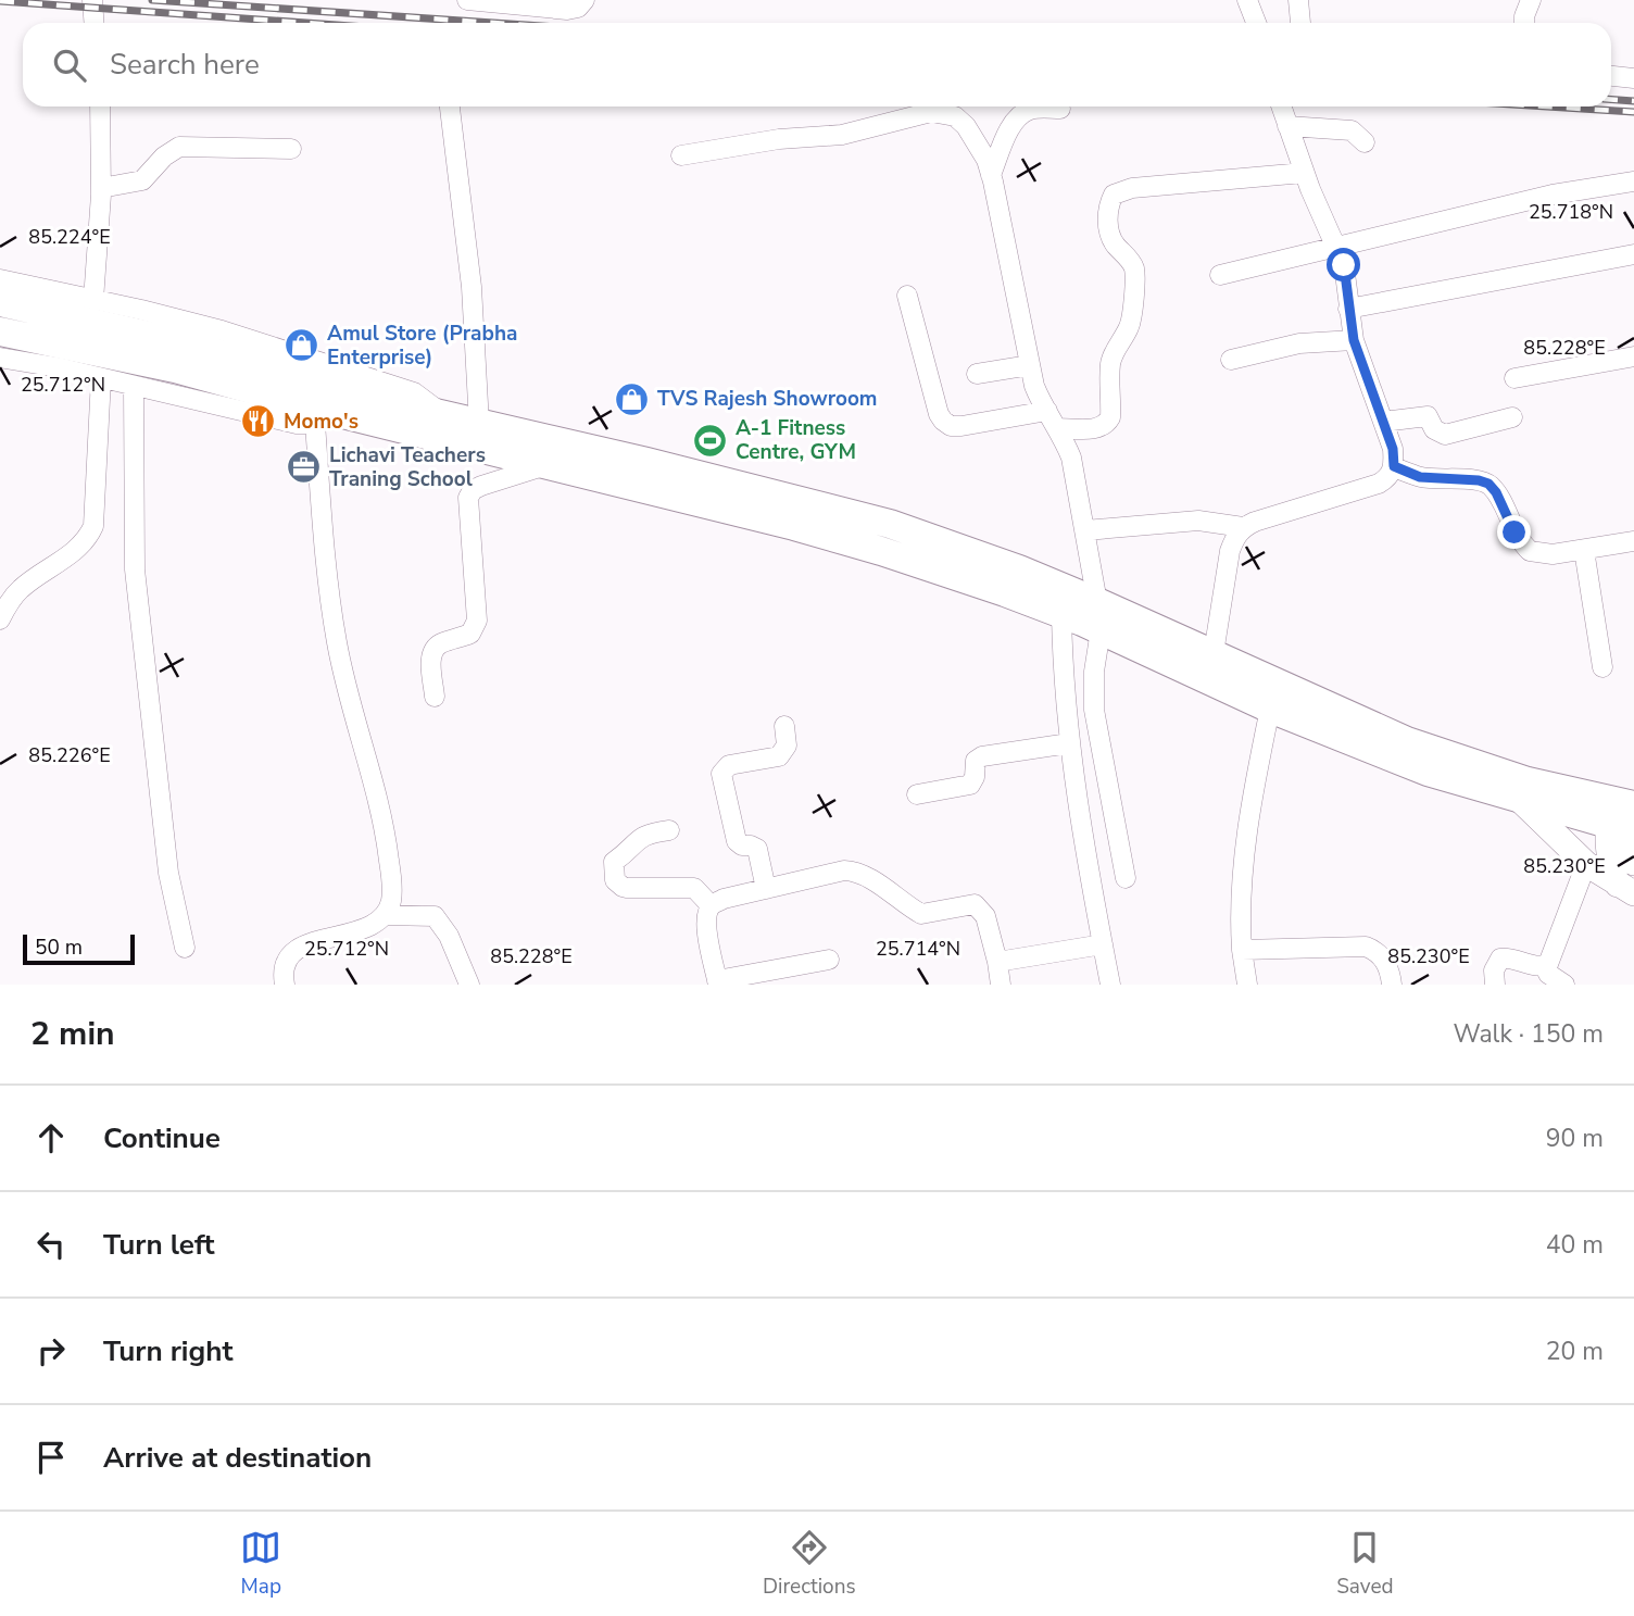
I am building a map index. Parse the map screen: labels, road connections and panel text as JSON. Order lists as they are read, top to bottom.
{
  "places": {
    "shop": ["Amul Store (Prabha Enterprise)", "TVS Rajesh Showroom"],
    "restaurant": ["Momo's"],
    "sports": ["A-1 Fitness Centre, GYM"],
    "office": ["Lichavi Teachers Traning School"]
  },
  "scale_bar": "50 m",
  "page": {
    "search": "Search here",
    "scale": "50 m",
    "heading": ["2 min", "Walk · 150 m"],
    "list": [
      ["Continue", "90 m"],
      ["Turn left", "40 m"],
      ["Turn right", "20 m"],
      "Arrive at destination"
    ],
    "nav": ["Map", "Directions", "Saved"]
  },
  "coordinates": [
    "25.718°N",
    "85.224°E",
    "85.228°E",
    "25.712°N",
    "85.226°E",
    "85.230°E",
    "25.714°N"
  ]
}
